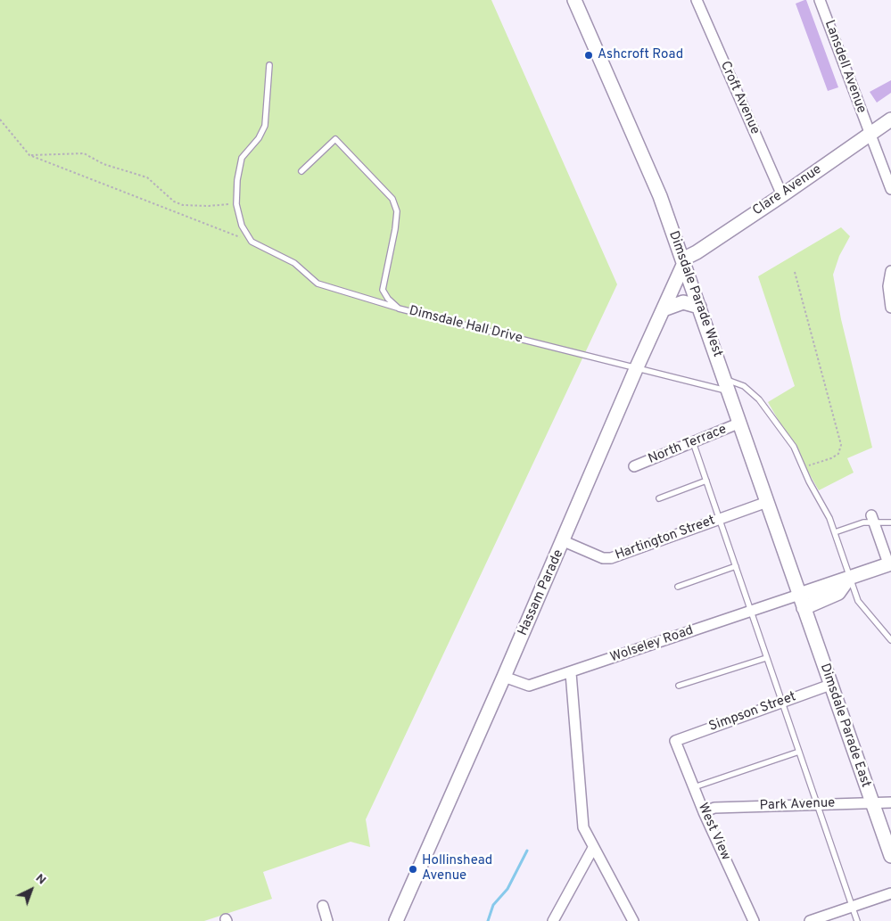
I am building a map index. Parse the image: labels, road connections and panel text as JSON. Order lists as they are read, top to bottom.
{
  "streets": {
    "main road": [
      "Clare Avenue",
      "Dimsdale Parade West",
      "Hassam Parade",
      "Dimsdale Parade East"
    ],
    "street": [
      "Lansdell Avenue",
      "Croft Avenue",
      "North Terrace",
      "Hartington Street",
      "Wolseley Road",
      "Simpson Street",
      "Park Avenue",
      "West View"
    ],
    "lane": ["Dimsdale Hall Drive"]
  },
  "crossings": [
    ["Lansdell Avenue", "Clare Avenue"],
    ["Croft Avenue", "Clare Avenue"],
    ["Clare Avenue", "Dimsdale Parade West"],
    ["Clare Avenue", "Hassam Parade"],
    ["Dimsdale Parade West", "Dimsdale Hall Drive"],
    ["Dimsdale Parade West", "North Terrace"],
    ["Dimsdale Parade West", "Hartington Street"],
    ["Dimsdale Parade West", "Hassam Parade"],
    ["Dimsdale Parade West", "Wolseley Road"],
    ["Dimsdale Parade West", "Dimsdale Parade East"],
    ["Dimsdale Hall Drive", "Hassam Parade"],
    ["Hartington Street", "Hassam Parade"],
    ["Hassam Parade", "Wolseley Road"],
    ["Wolseley Road", "Dimsdale Parade East"],
    ["Simpson Street", "Dimsdale Parade East"],
    ["Simpson Street", "West View"],
    ["Dimsdale Parade East", "Park Avenue"],
    ["Park Avenue", "West View"]
  ],
  "places": ["Ashcroft Road", "Hollinshead Avenue"],
  "north": "top right"
}
